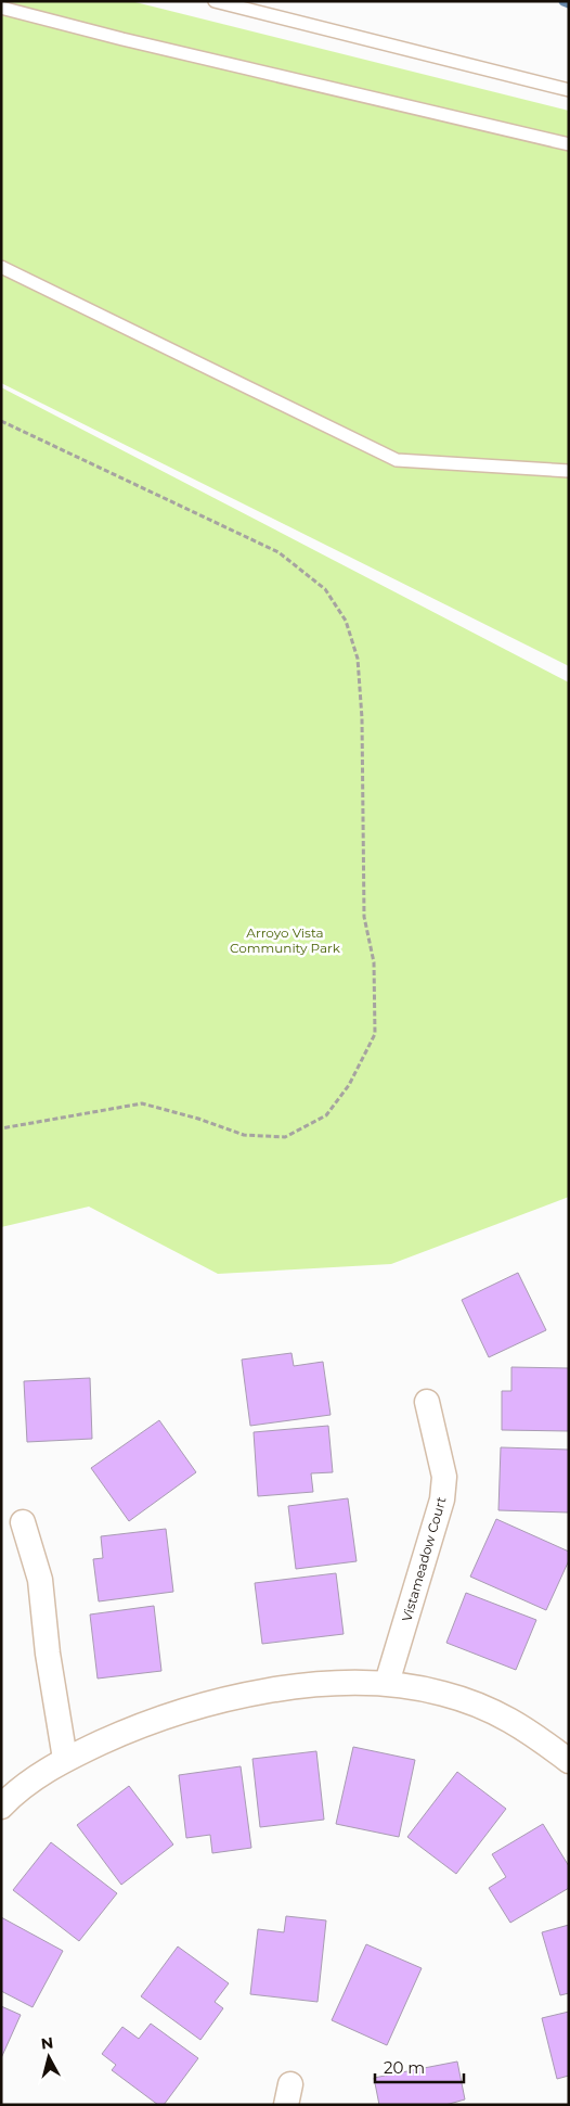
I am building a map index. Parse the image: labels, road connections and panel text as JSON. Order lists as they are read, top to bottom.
{
  "streets": {
    "street": ["Vistameadow Court"]
  },
  "parks": ["Arroyo Vista Community Park"],
  "scale_bar": "20 m",
  "north": "top"
}
